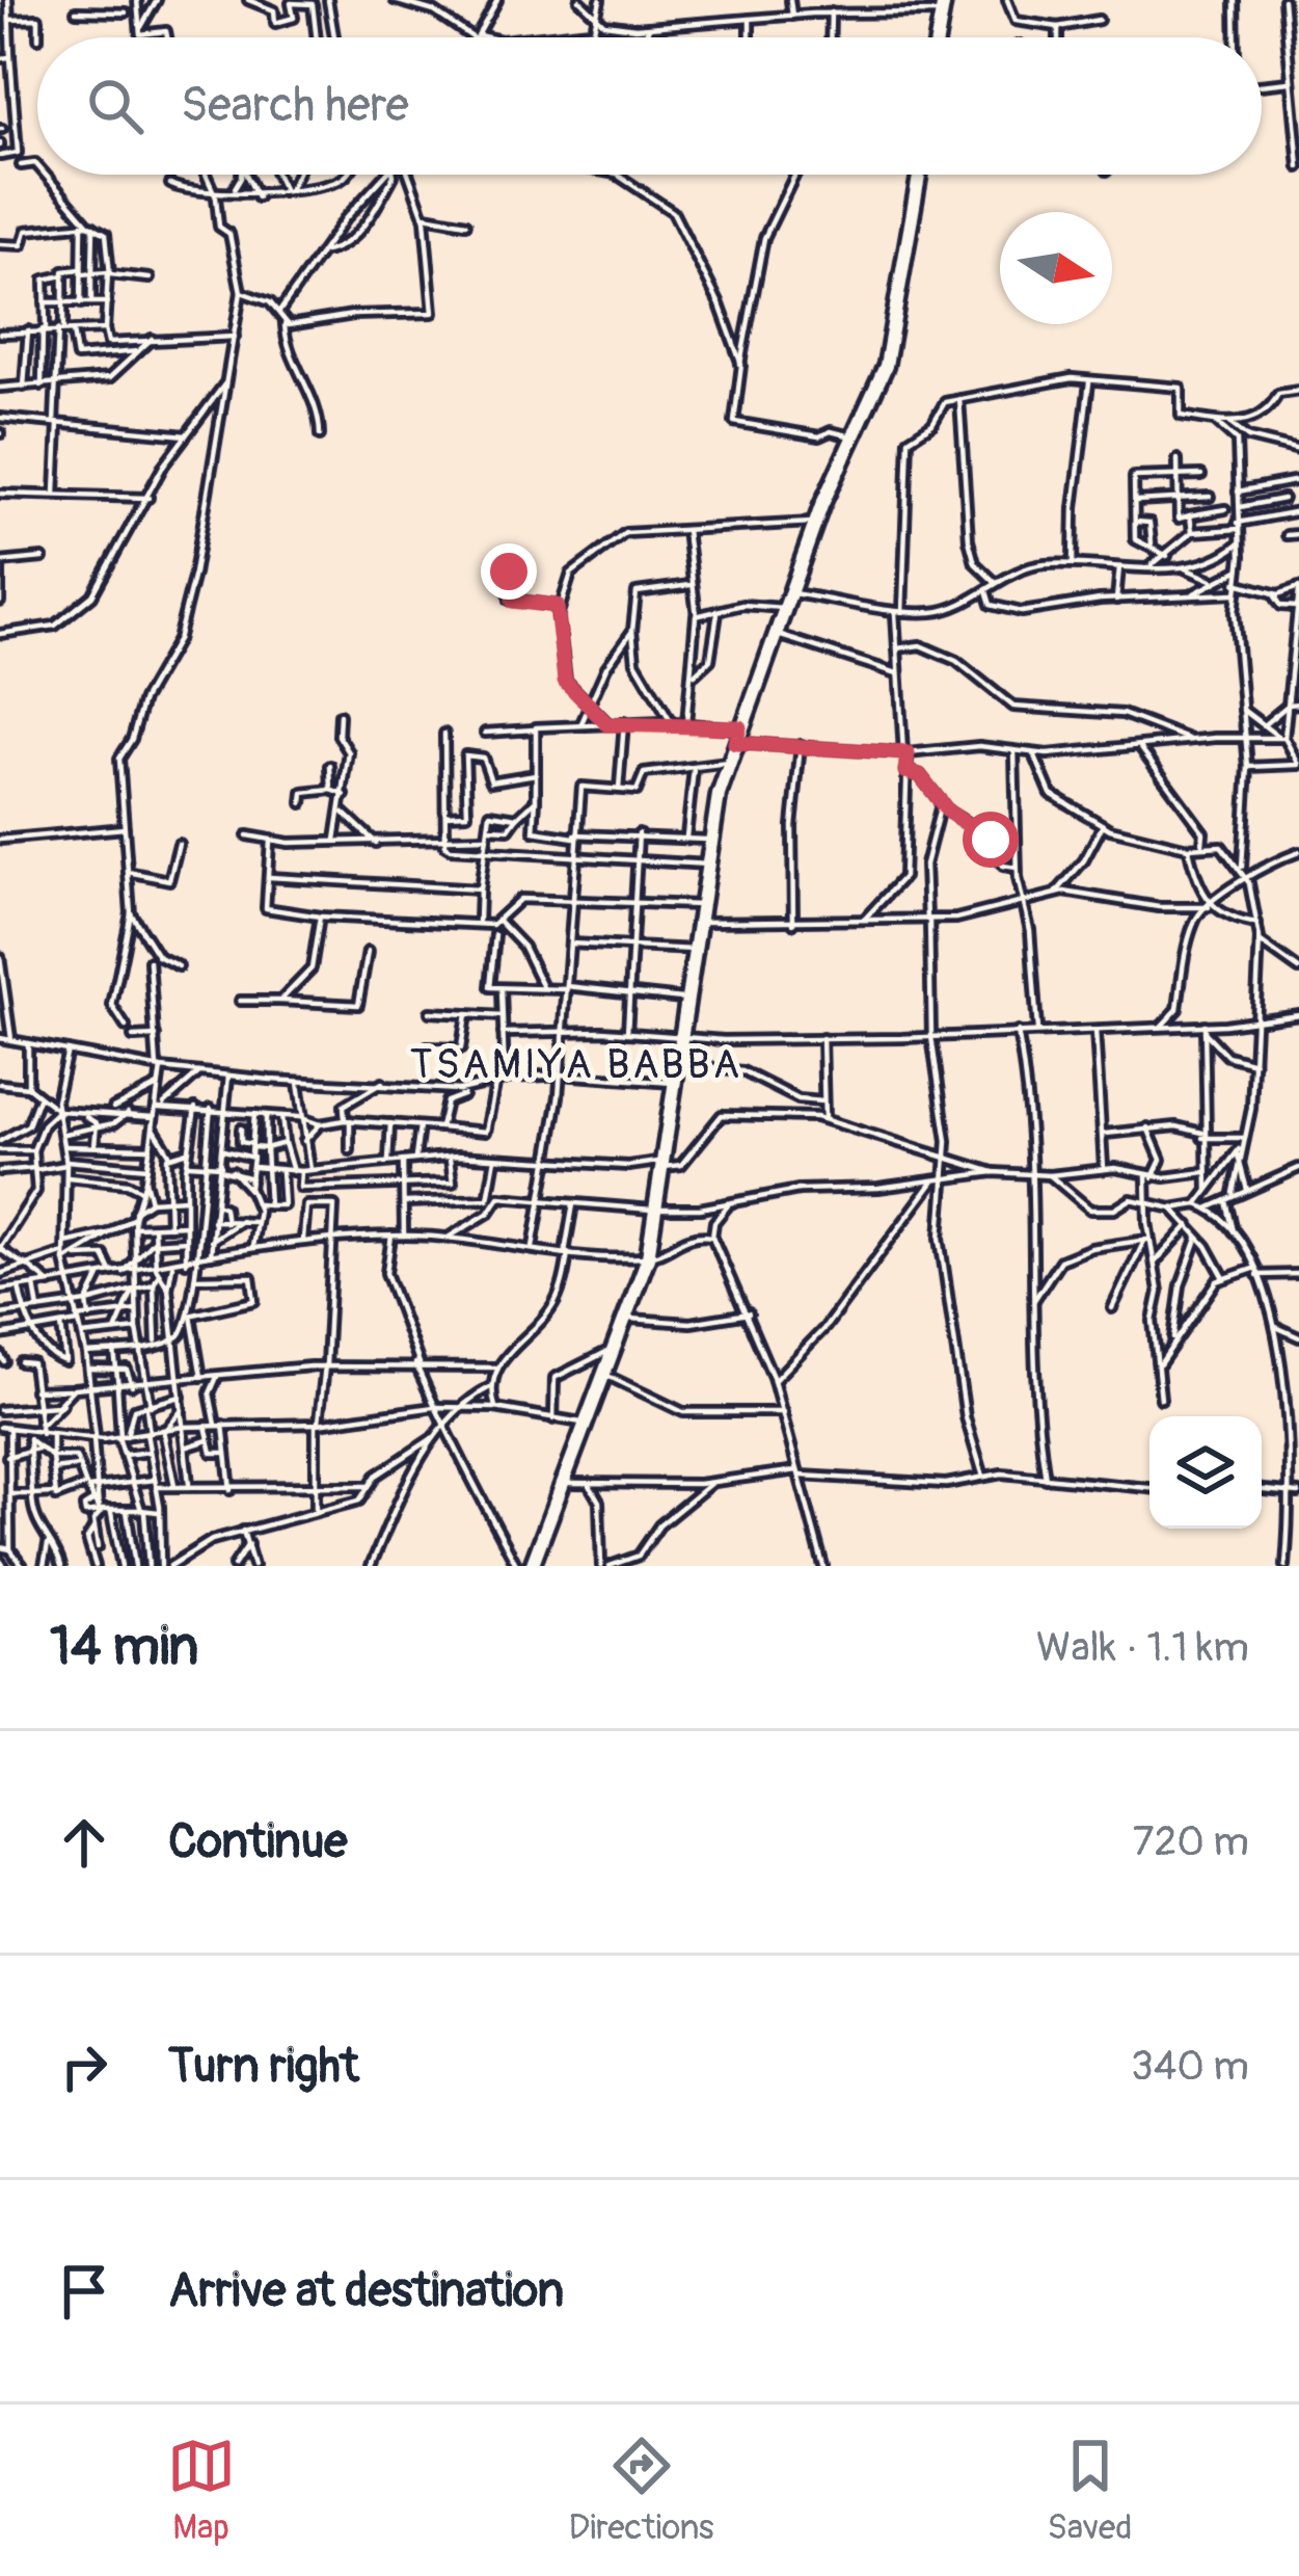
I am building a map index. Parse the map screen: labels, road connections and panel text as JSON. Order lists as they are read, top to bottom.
{
  "districts": ["TSAMIYA BABBA"],
  "north": "right",
  "page": {
    "search": "Search here",
    "heading": ["14 min", "Walk · 1.1 km"],
    "list": [
      ["Continue", "720 m"],
      ["Turn right", "340 m"],
      "Arrive at destination"
    ],
    "nav": ["Map", "Directions", "Saved"]
  }
}
